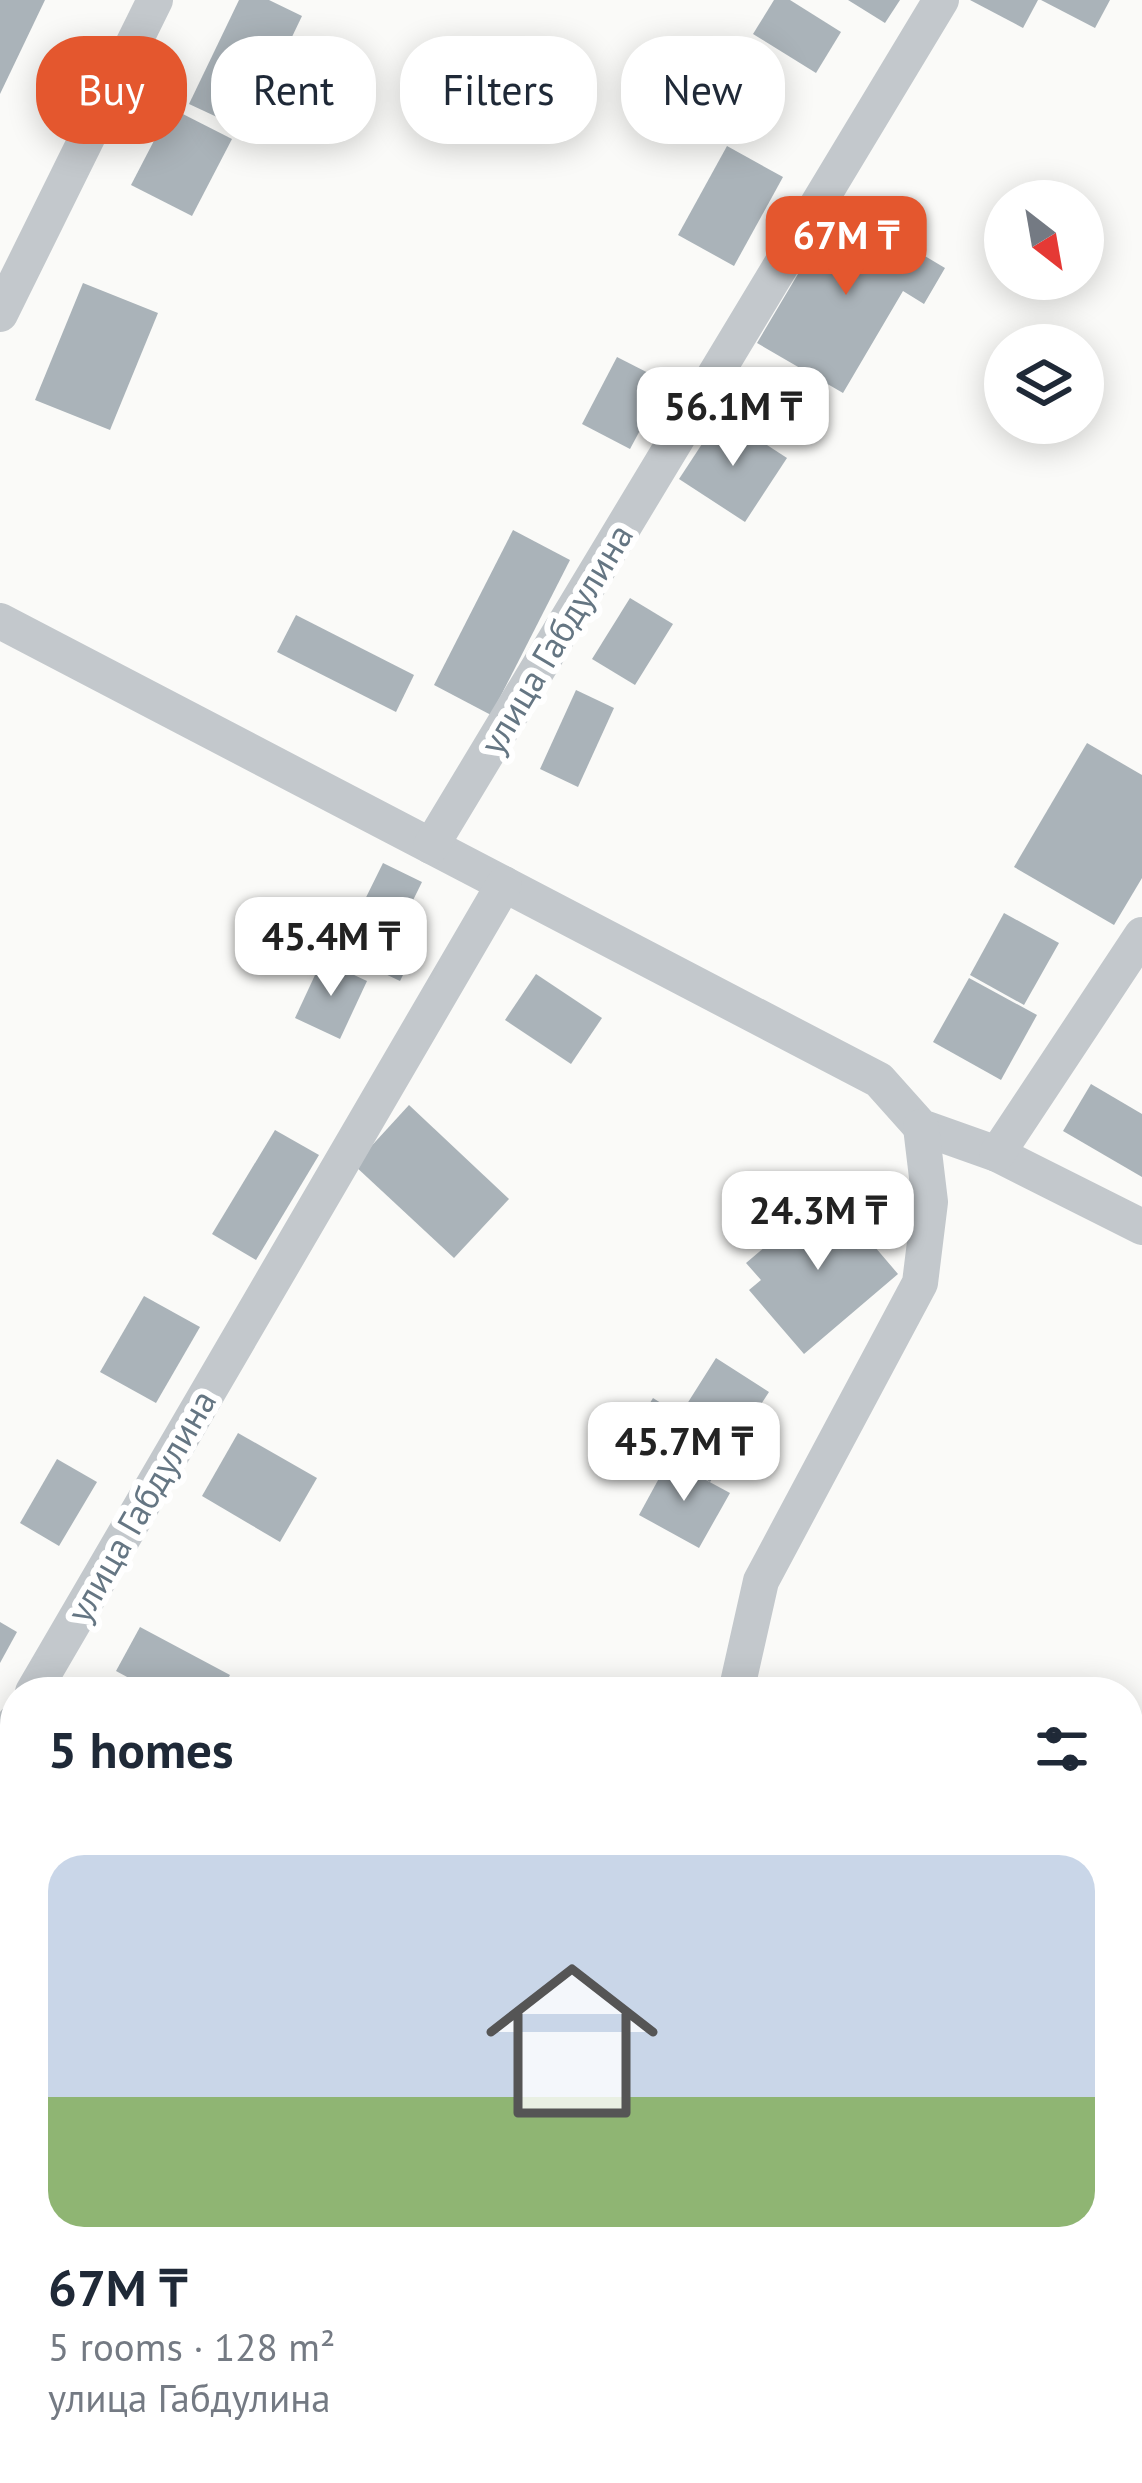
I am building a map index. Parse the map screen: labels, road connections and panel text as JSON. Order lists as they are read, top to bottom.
{
  "streets": {
    "street": ["улица Габдулина"]
  },
  "north": "bottom right",
  "page": {
    "chip": [
      "Buy",
      "Rent",
      "Filters",
      "New"
    ],
    "price": [
      "67M ₸",
      "56.1M ₸",
      "45.4M ₸",
      "24.3M ₸",
      "45.7M ₸"
    ],
    "heading": "5 homes",
    "list": [
      {
        "name": "67M ₸",
        "note": "5 rooms · 128 m² · улица Габдулина"
      }
    ]
  }
}
